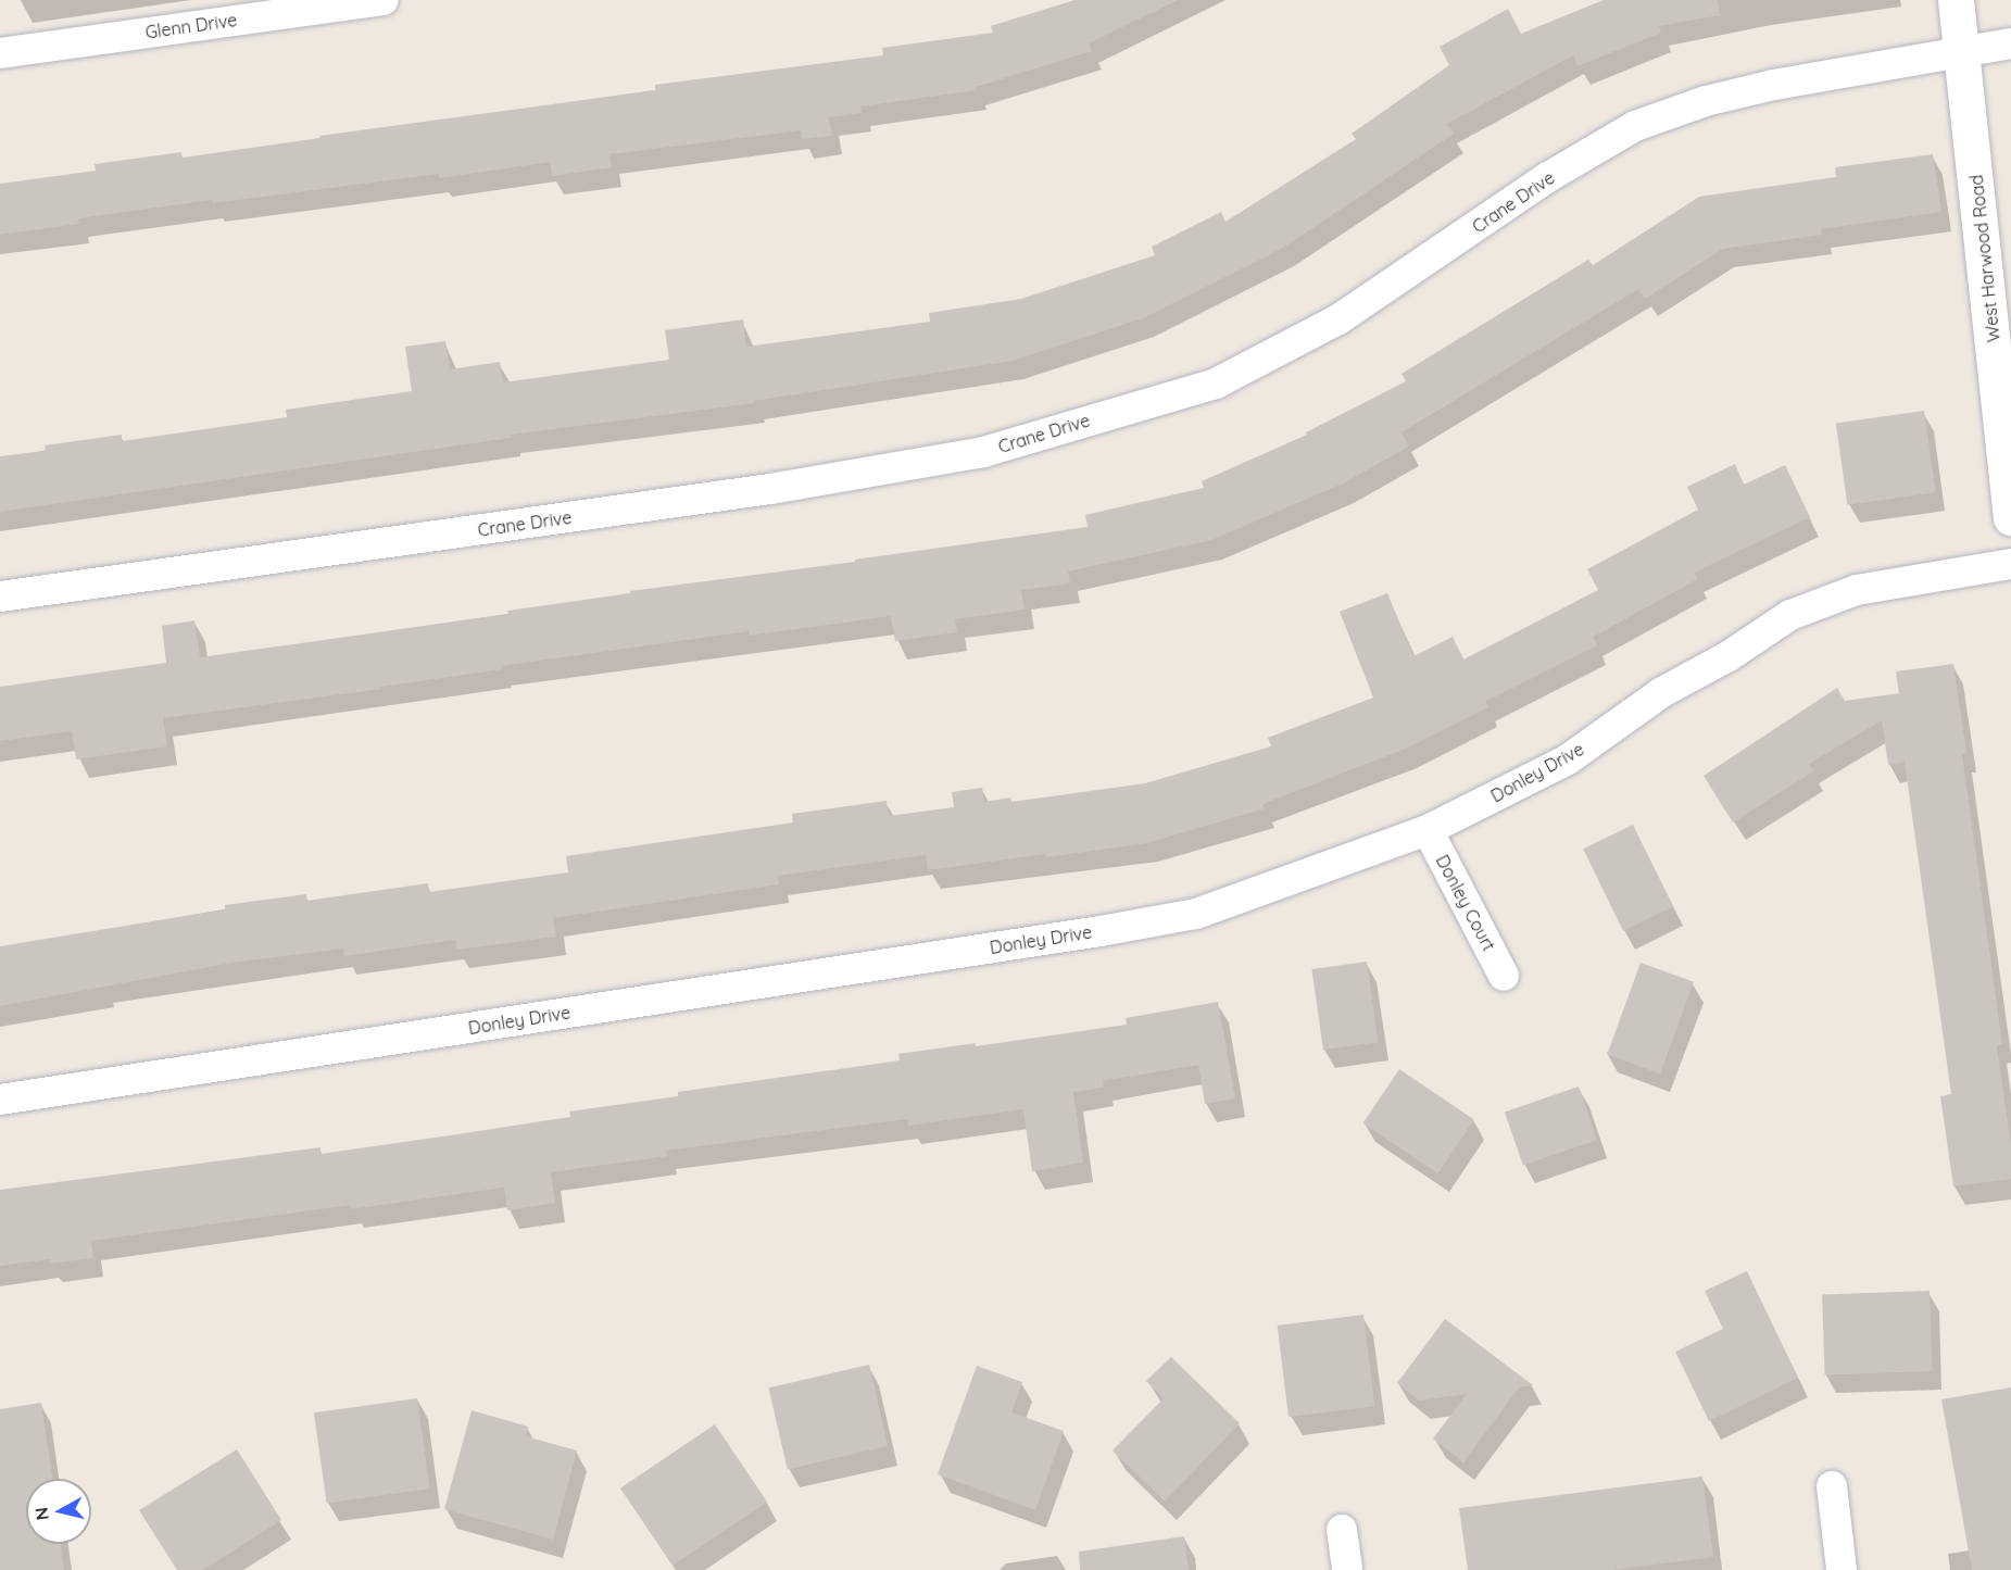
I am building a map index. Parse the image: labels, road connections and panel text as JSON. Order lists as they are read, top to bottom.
{
  "streets": {
    "main road": ["West Harwood Road"],
    "street": [
      "Glenn Drive",
      "Crane Drive",
      "Donley Drive",
      "Donley Court"
    ]
  },
  "crossings": [
    ["Crane Drive", "West Harwood Road"],
    ["Donley Drive", "Donley Court"]
  ],
  "north": "left"
}
